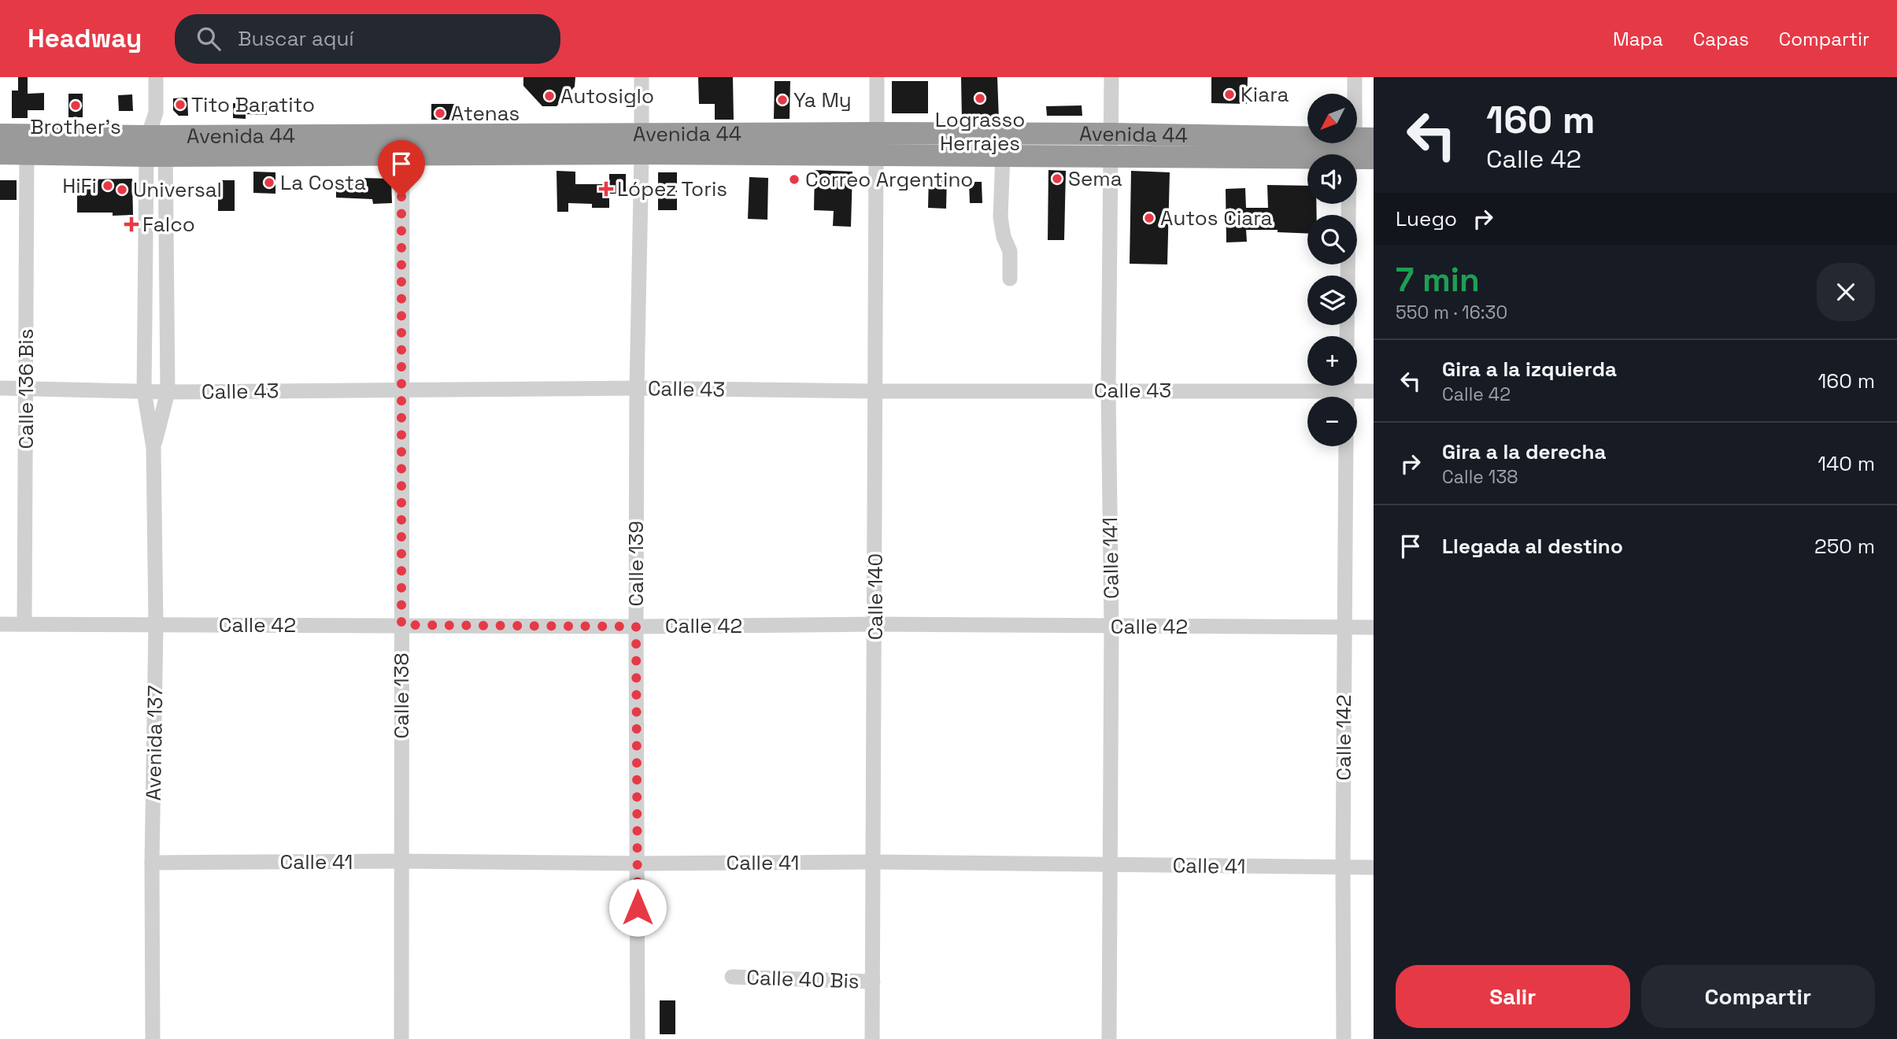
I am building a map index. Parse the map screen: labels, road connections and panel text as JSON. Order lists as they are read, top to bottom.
{
  "streets": {
    "highway": ["Avenida 44"],
    "street": [
      "Calle 136 Bis",
      "Calle 43",
      "Calle 141",
      "Calle 139",
      "Calle 140",
      "Calle 42",
      "Calle 138",
      "Calle 142",
      "Avenida 137",
      "Calle 41",
      "Calle 40 Bis"
    ]
  },
  "crossings": [
    ["Avenida 44", "Calle 136 Bis"],
    ["Avenida 44", "Calle 141"],
    ["Avenida 44", "Calle 139"],
    ["Avenida 44", "Calle 140"],
    ["Avenida 44", "Calle 138"],
    ["Avenida 44", "Avenida 137"],
    ["Calle 136 Bis", "Calle 43"],
    ["Calle 136 Bis", "Calle 42"],
    ["Calle 43", "Calle 141"],
    ["Calle 43", "Calle 139"],
    ["Calle 43", "Calle 140"],
    ["Calle 43", "Calle 138"],
    ["Calle 43", "Avenida 137"],
    ["Calle 141", "Calle 42"],
    ["Calle 141", "Calle 41"],
    ["Calle 139", "Calle 42"],
    ["Calle 139", "Calle 41"],
    ["Calle 140", "Calle 42"],
    ["Calle 140", "Calle 41"],
    ["Calle 140", "Calle 40 Bis"],
    ["Calle 42", "Calle 138"],
    ["Calle 42", "Calle 142"],
    ["Calle 42", "Avenida 137"],
    ["Calle 138", "Calle 41"],
    ["Calle 142", "Calle 41"],
    ["Avenida 137", "Calle 41"]
  ],
  "places": {
    "other": [
      "Kiara",
      "Autosiglo",
      "Lograsso Herrajes",
      "Ya My",
      "Tito Baratito",
      "Brother's",
      "Atenas",
      "Sema",
      "Correo Argentino",
      "La Costa",
      "HiFi",
      "Universal",
      "Autos Ciara"
    ],
    "health": ["López Toris", "Falco"]
  },
  "north": "bottom left",
  "page": {
    "header": "Headway",
    "search": "Buscar aquí",
    "nav": ["Mapa", "Capas", "Compartir"],
    "turn": ["160 m", "Calle 42"],
    "map_buttons": ["+", "−"],
    "then": "Luego",
    "heading": ["7 min", "550 m · 16:30"],
    "list": [
      {
        "name": "Gira a la izquierda",
        "note": "Calle 42",
        "value": "160 m"
      },
      {
        "name": "Gira a la derecha",
        "note": "Calle 138",
        "value": "140 m"
      },
      {
        "name": "Llegada al destino",
        "value": "250 m"
      }
    ],
    "buttons": ["Salir", "Compartir"]
  }
}
